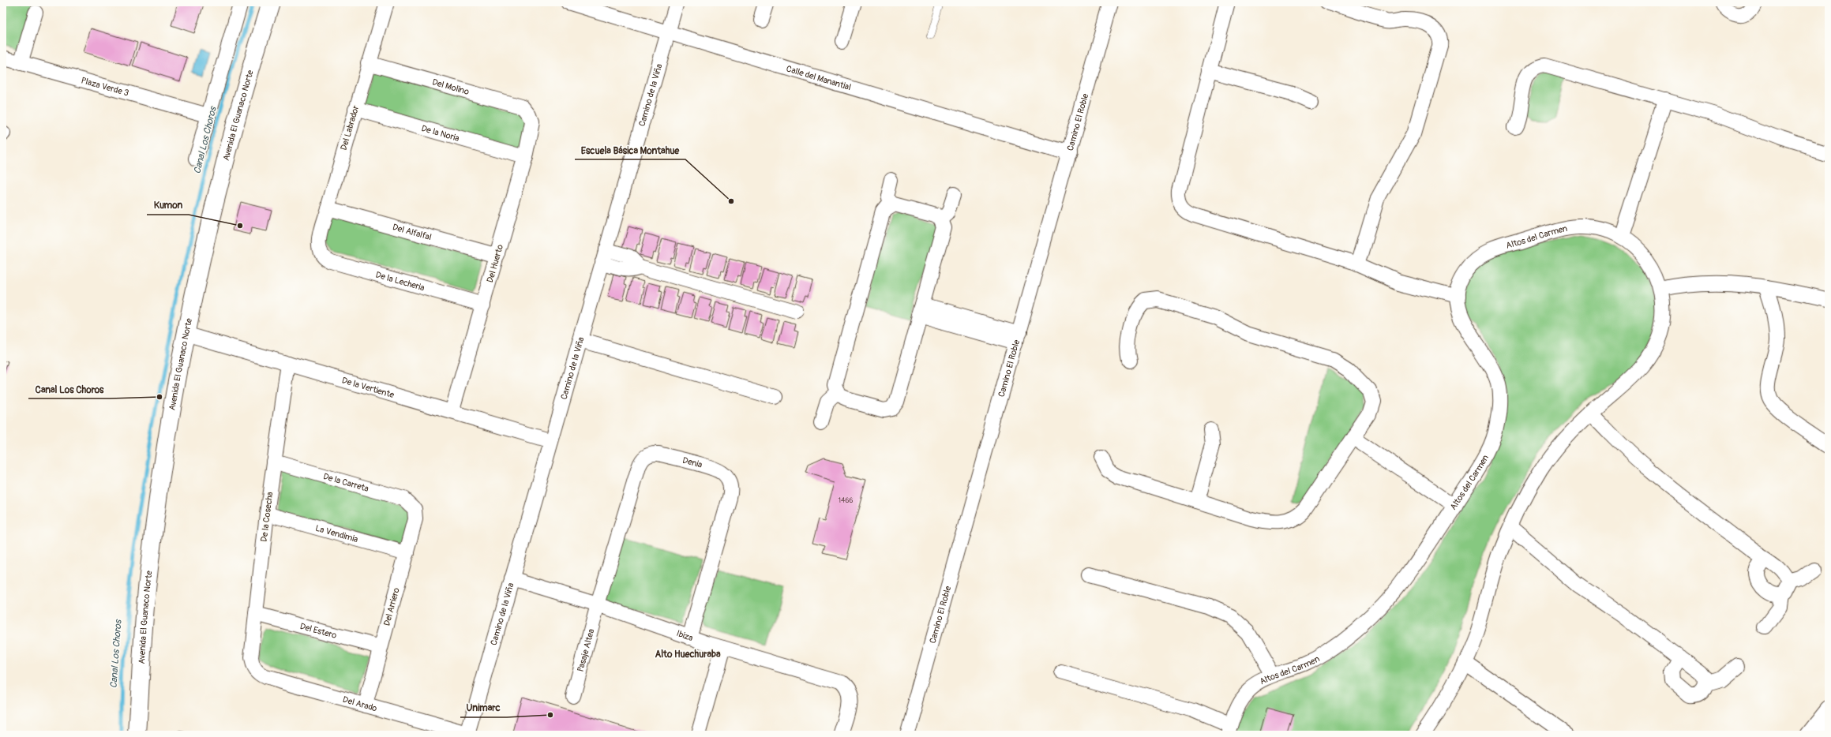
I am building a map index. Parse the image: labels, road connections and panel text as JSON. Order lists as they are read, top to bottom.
{
  "streets": {
    "street": [
      "Calle del Manantial",
      "Plaza Verde 3",
      "Del Molino",
      "Camino de la Viña",
      "Avenida El Guanaco Norte",
      "Camino El Roble",
      "Del Labrador",
      "De la Noria",
      "Del Alfalfal",
      "Altos del Carmen",
      "Del Huerto",
      "De la Lecheria",
      "De la Vertiente",
      "Denia",
      "De la Carreta",
      "De la Cosecha",
      "La Vendimia",
      "Del Arriero",
      "Del Estero",
      "Ibiza",
      "Pasaje Altea",
      "Del Arado"
    ]
  },
  "crossings": [
    ["Calle del Manantial", "Camino de la Viña"],
    ["Calle del Manantial", "Camino El Roble"],
    ["Del Molino", "Del Labrador"],
    ["Del Molino", "Del Huerto"],
    ["Camino de la Viña", "De la Vertiente"],
    ["Camino de la Viña", "Ibiza"],
    ["Camino de la Viña", "Del Arado"],
    ["Avenida El Guanaco Norte", "De la Vertiente"],
    ["Del Labrador", "De la Noria"],
    ["Del Labrador", "Del Alfalfal"],
    ["Del Labrador", "De la Lecheria"],
    ["De la Noria", "Del Huerto"],
    ["Del Alfalfal", "Del Huerto"],
    ["Del Huerto", "De la Lecheria"],
    ["Del Huerto", "De la Vertiente"],
    ["De la Vertiente", "De la Cosecha"],
    ["Denia", "Ibiza"],
    ["Denia", "Pasaje Altea"],
    ["De la Carreta", "De la Cosecha"],
    ["De la Carreta", "Del Arriero"],
    ["De la Cosecha", "La Vendimia"],
    ["De la Cosecha", "Del Estero"],
    ["De la Cosecha", "Del Arado"],
    ["La Vendimia", "Del Arriero"],
    ["Del Arriero", "Del Estero"],
    ["Del Arriero", "Del Arado"],
    ["Ibiza", "Pasaje Altea"]
  ],
  "districts": ["Alto Huechuraba"],
  "water": ["Canal Los Choros"],
  "places": [
    "Escuela Básica Montahue",
    "Kumon",
    "Canal Los Choros",
    "Unimarc"
  ],
  "house_numbers": ["1466"]
}
